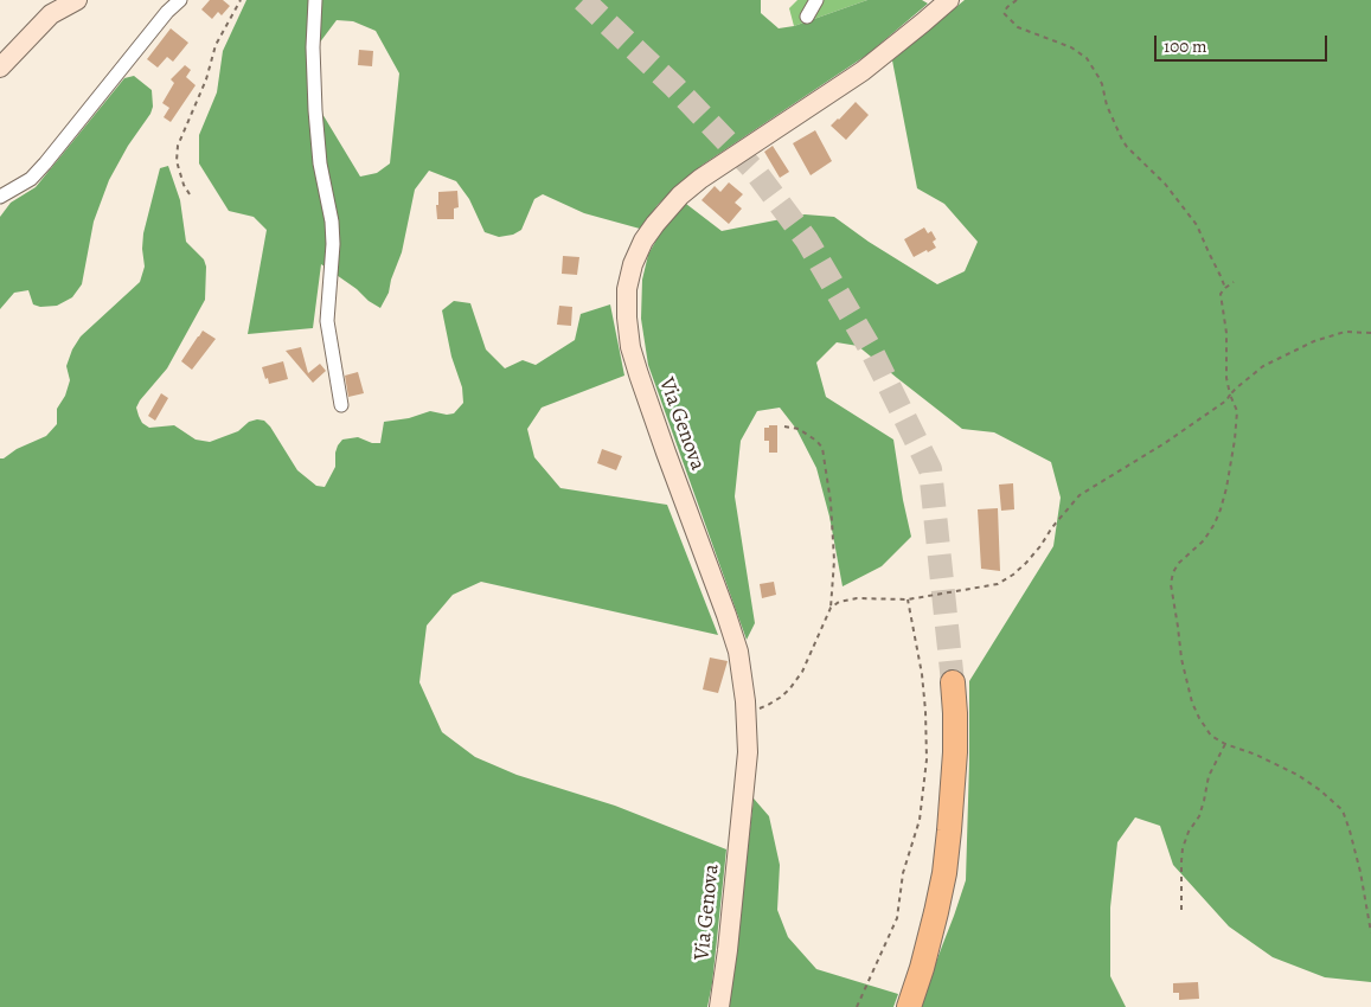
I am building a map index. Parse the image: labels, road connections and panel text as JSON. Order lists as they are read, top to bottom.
{
  "streets": {
    "main road": ["Via Genova"]
  },
  "scale_bar": "100 m"
}
